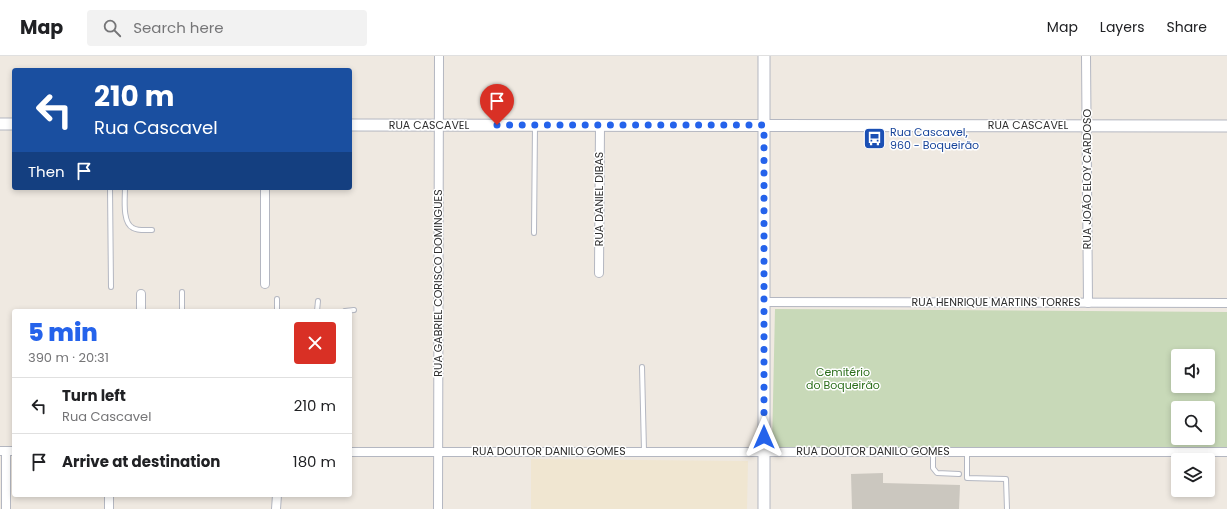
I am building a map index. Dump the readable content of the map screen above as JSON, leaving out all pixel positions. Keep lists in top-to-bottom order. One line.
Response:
{"streets":{"main road":["RUA CASCAVEL"],"street":["RUA JOÃO ELOY CARDOSO","RUA DANIEL DIBAS","RUA GABRIEL CORISCO DOMINGUES","RUA HENRIQUE MARTINS TORRES","RUA DOUTOR DANILO GOMES"]},"crossings":[["RUA CASCAVEL","RUA JOÃO ELOY CARDOSO"],["RUA CASCAVEL","RUA DANIEL DIBAS"],["RUA CASCAVEL","RUA GABRIEL CORISCO DOMINGUES"],["RUA JOÃO ELOY CARDOSO","RUA HENRIQUE MARTINS TORRES"],["RUA GABRIEL CORISCO DOMINGUES","RUA DOUTOR DANILO GOMES"]],"parks":["Cemitério do Boqueirão"],"places":{"bus stop":["Rua Cascavel, 960 - Boqueirão"]},"page":{"header":"Map","search":"Search here","nav":["Map","Layers","Share"],"turn":["210 m","Rua Cascavel"],"then":"Then","heading":["5 min","390 m · 20:31"],"list":[{"name":"Turn left","note":"Rua Cascavel","value":"210 m"},{"name":"Arrive at destination","value":"180 m"}]}}
